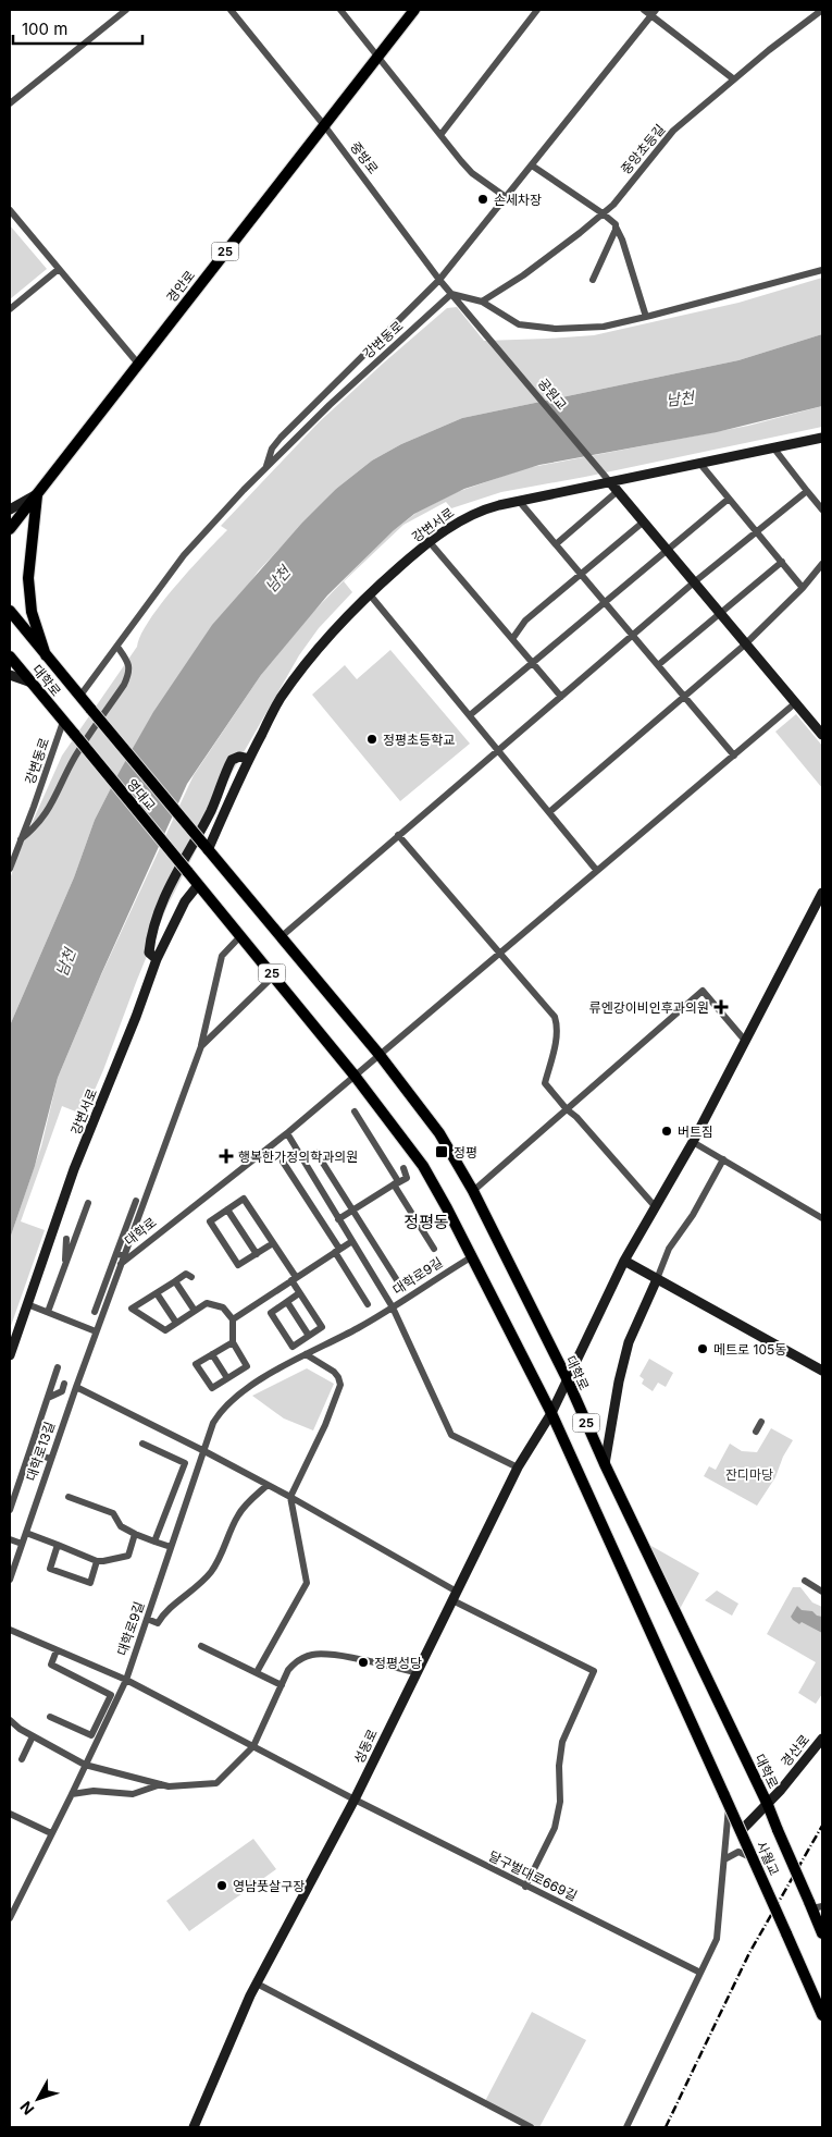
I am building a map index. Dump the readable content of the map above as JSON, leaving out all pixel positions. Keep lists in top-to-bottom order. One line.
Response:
{"streets":{"main road":["25","경안로","대학로","영대교","사월교"],"street":["중앙초등길","중방로","강변동로","공원교","강변서로","대학로9길","대학로13길","성동로","경산로","달구벌대로669길"]},"crossings":[["중방로","경안로"],["중방로","강변동로"],["중방로","공원교"],["25","강변서로"],["25","대학로"],["25","영대교"],["25","대학로9길"],["25","성동로"],["25","사월교"],["강변동로","대학로"],["강변동로","영대교"],["공원교","강변서로"],["강변서로","영대교"],["대학로","영대교"],["대학로","대학로13길"],["대학로","성동로"],["대학로","경산로"],["대학로","사월교"],["대학로9길","달구벌대로669길"],["성동로","달구벌대로669길"],["경산로","사월교"]],"districts":["정평동"],"water":["남천"],"parks":["잔디마당"],"places":{"other":["손세차장","정평초등학교","버트짐","메트로 105동","정평성당","영남풋살구장"],"health":["류엔강이비인후과의원","행복한가정의학과의원"],"transit":["정평"]},"scale_bar":"100 m","north":"bottom left"}
